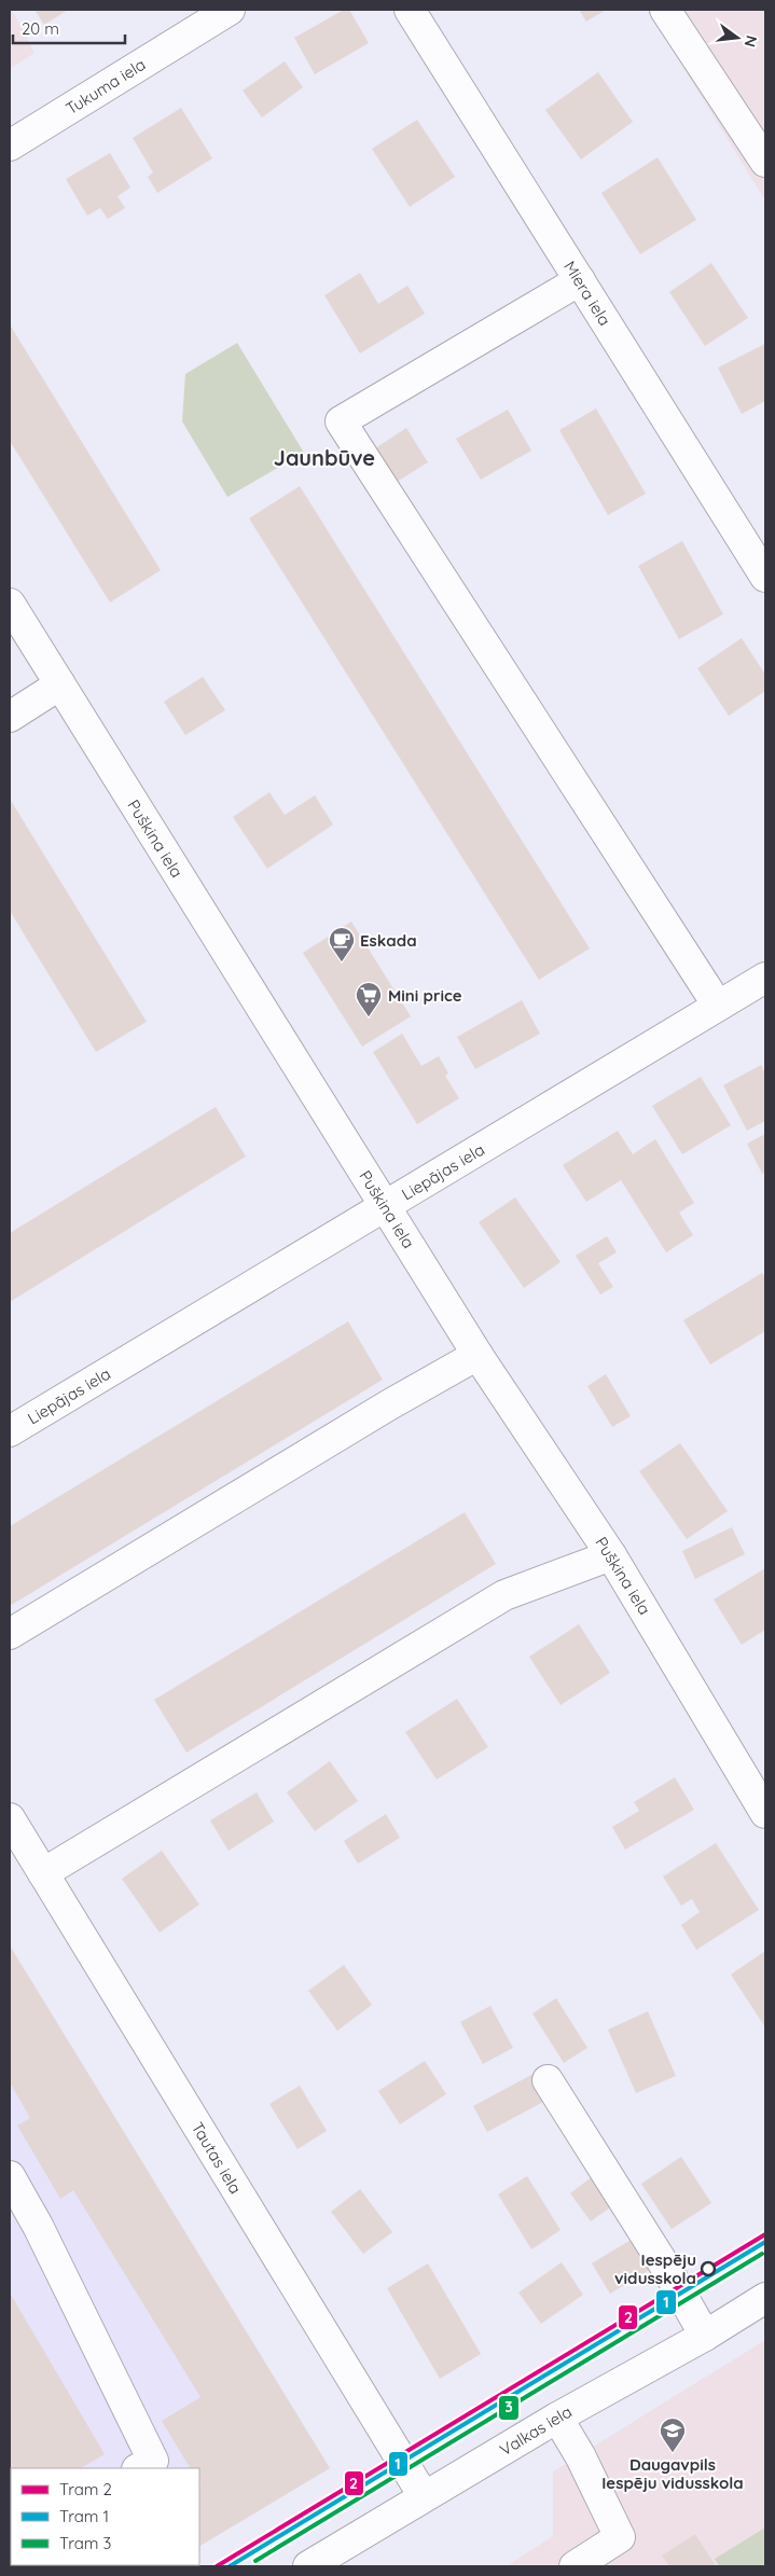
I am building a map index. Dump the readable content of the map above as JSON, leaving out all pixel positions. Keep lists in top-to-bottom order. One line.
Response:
{"streets":{"street":["Tukuma iela","Miera iela","Puškina iela","Liepājas iela","Tautas iela","Valkas iela"]},"crossings":[["Puškina iela","Liepājas iela"],["Tautas iela","Valkas iela"]],"districts":["Jaunbūve"],"places":{"cafe":["Eskada"],"supermarket":["Mini price"],"other":["Iespēju vidusskola"],"school or university":["Daugavpils Iespēju vidusskola"]},"lines":["tram line 2","tram line 1","tram line 3"],"legend":["Tram 2","Tram 1","Tram 3"],"scale_bar":"20 m","north":"right"}
